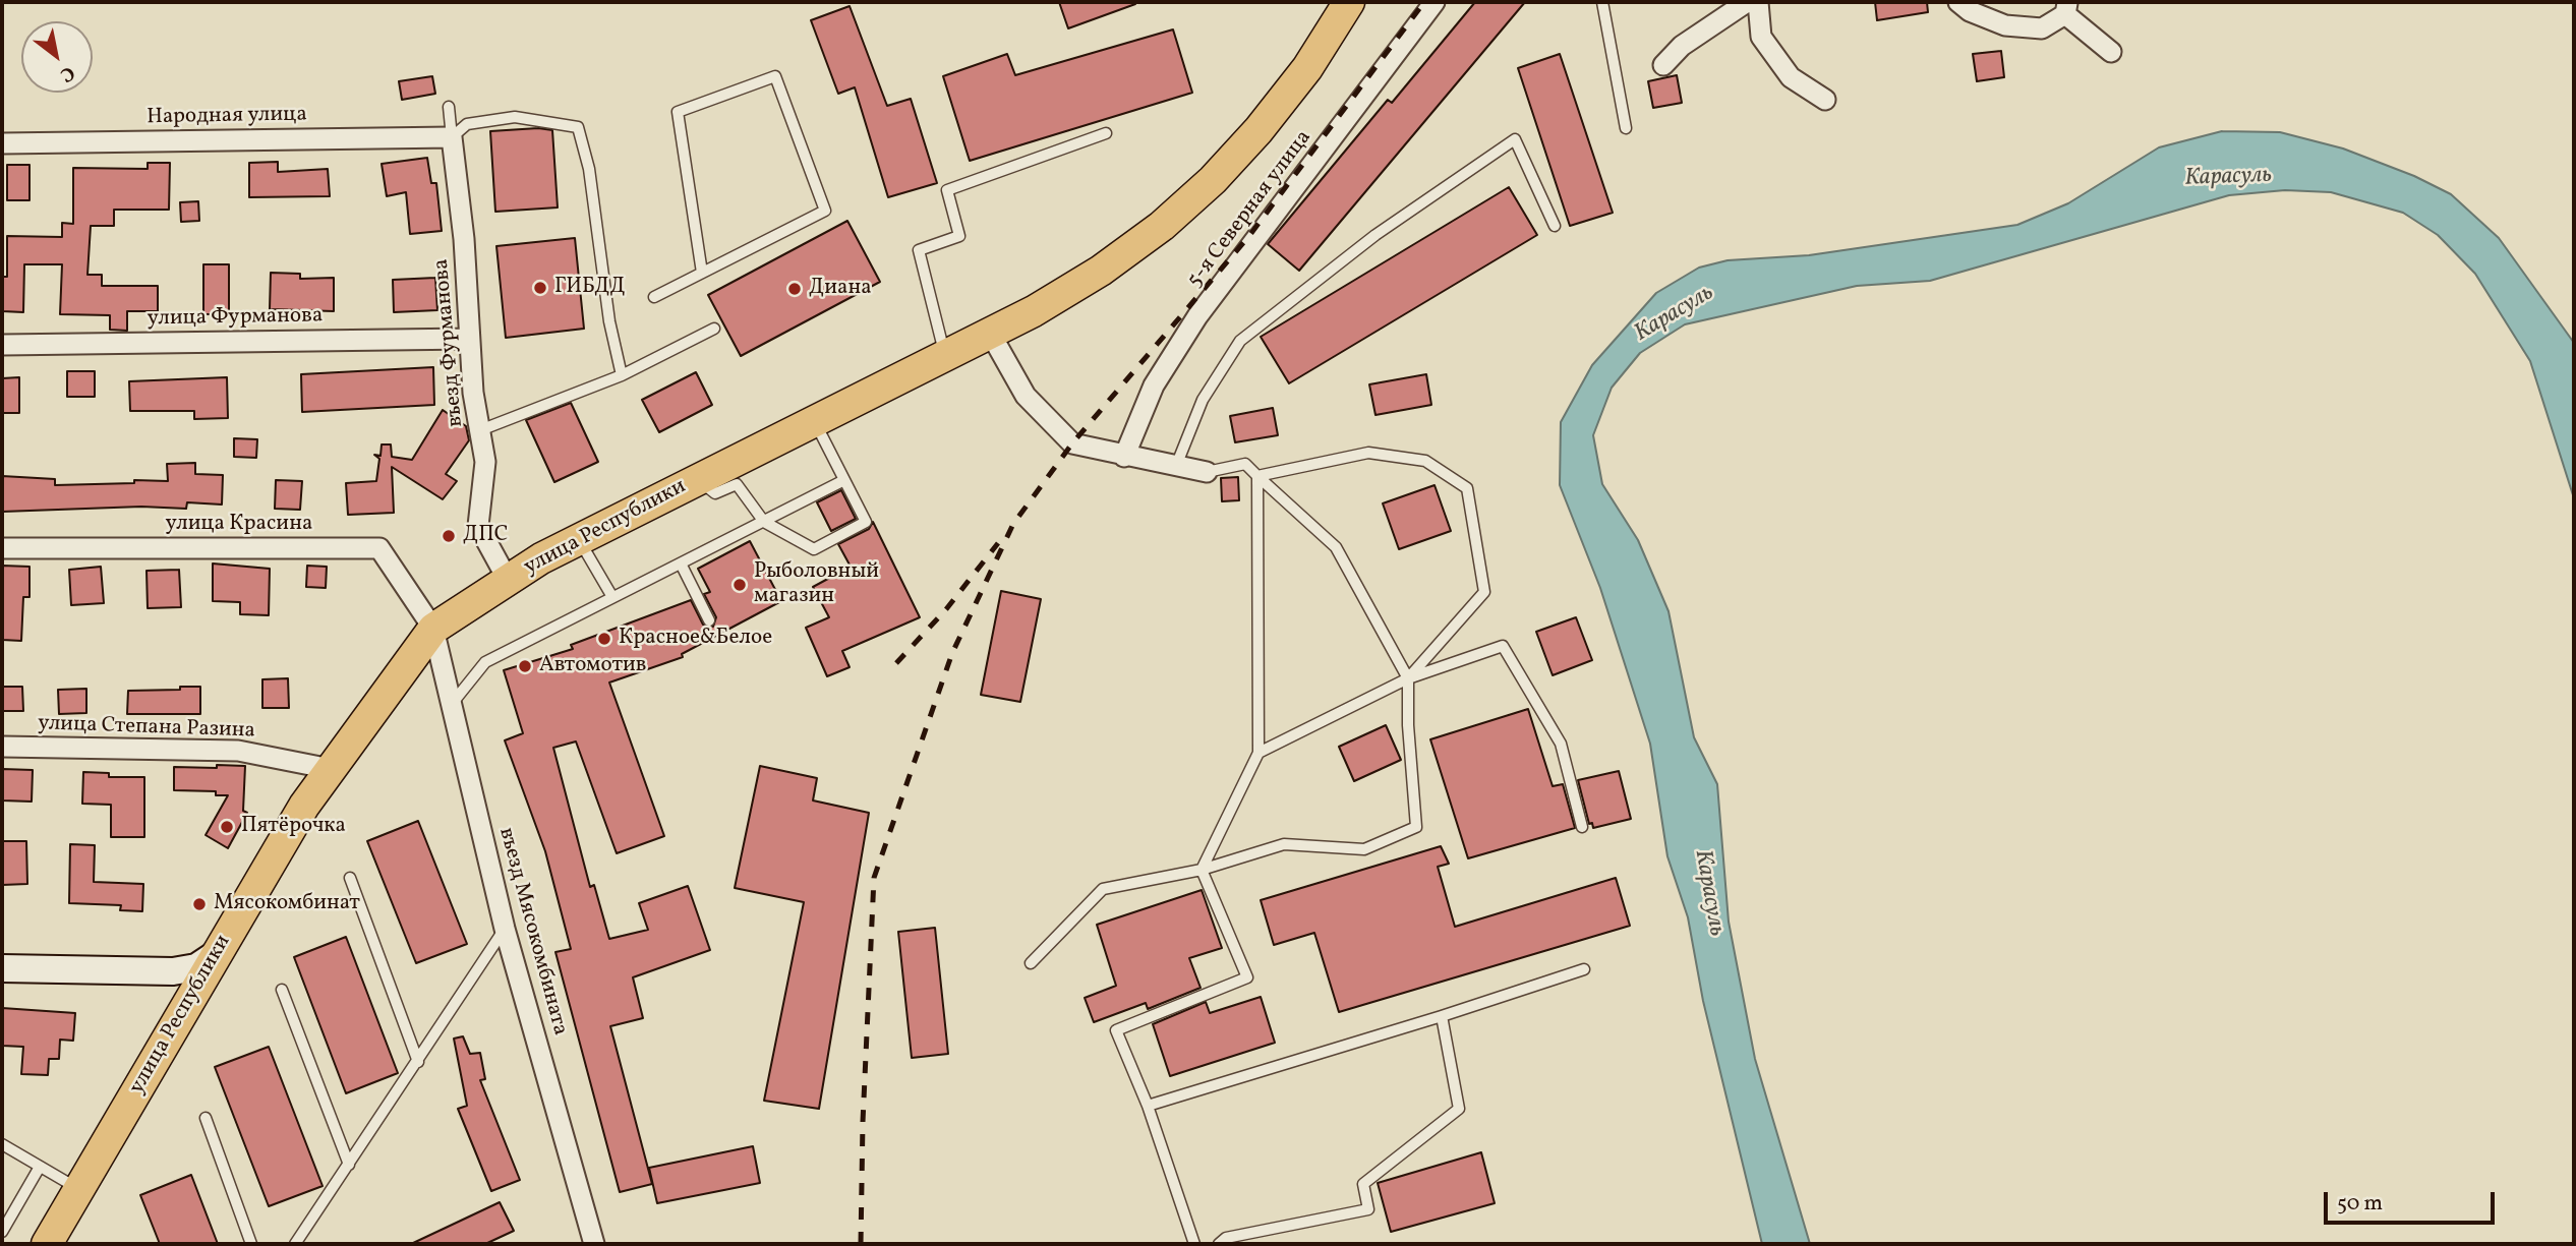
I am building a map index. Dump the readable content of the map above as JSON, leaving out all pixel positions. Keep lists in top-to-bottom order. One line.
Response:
{"streets":{"main road":["улица Республики"],"street":["Народная улица","5-я Северная улица","улица Фурманова","въезд Фурманова","улица Красина","улица Степана Разина","въезд Мясокомбината"]},"crossings":[["Народная улица","въезд Фурманова"],["улица Фурманова","въезд Фурманова"],["въезд Фурманова","улица Республики"],["улица Красина","улица Республики"],["улица Красина","въезд Мясокомбината"],["улица Республики","улица Степана Разина"],["улица Республики","въезд Мясокомбината"]],"water":["Карасуль"],"places":["ГИБДД","Диана","ДПС","Рыболовный магазин","Красное&Белое","Автомотив","Пятёрочка","Мясокомбинат"],"scale_bar":"50 m","north":"bottom right"}
